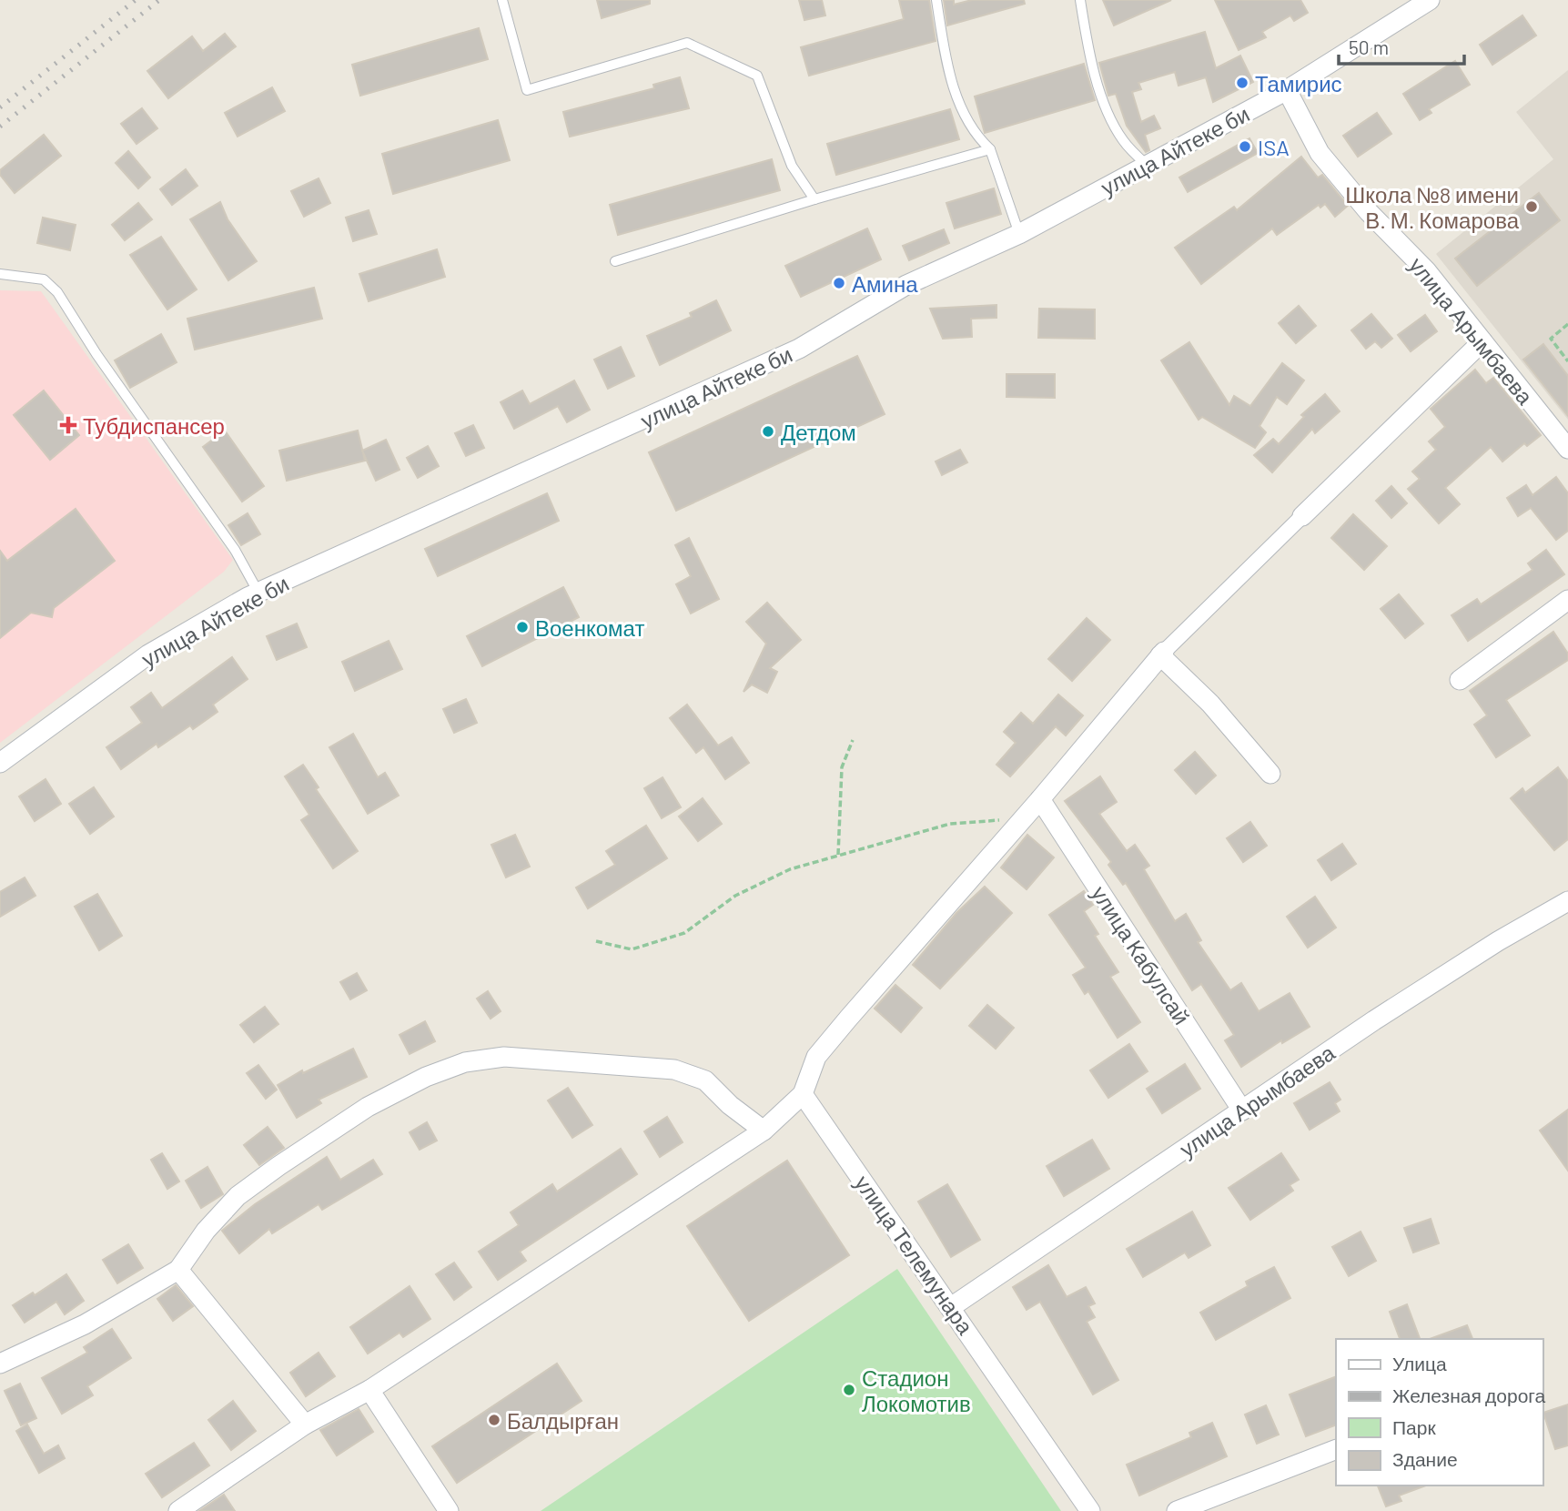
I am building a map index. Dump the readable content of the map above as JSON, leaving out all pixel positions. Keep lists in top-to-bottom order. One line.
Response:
{"streets":{"street":["улица Айтеке би","улица Арымбаева","улица Кабулсай","улица Телемунара"]},"crossings":[["улица Айтеке би","улица Арымбаева"],["улица Арымбаева","улица Кабулсай"],["улица Арымбаева","улица Телемунара"]],"places":{"other":["Тамирис","ISA","Школа №8 имени В. М. Комарова","Амина","Детдом","Военкомат","Стадион Локомотив","Балдырған"],"health":["Тубдиспансер"]},"legend":["Улица","Железная дорога","Парк","Здание"],"scale_bar":"50 m"}
